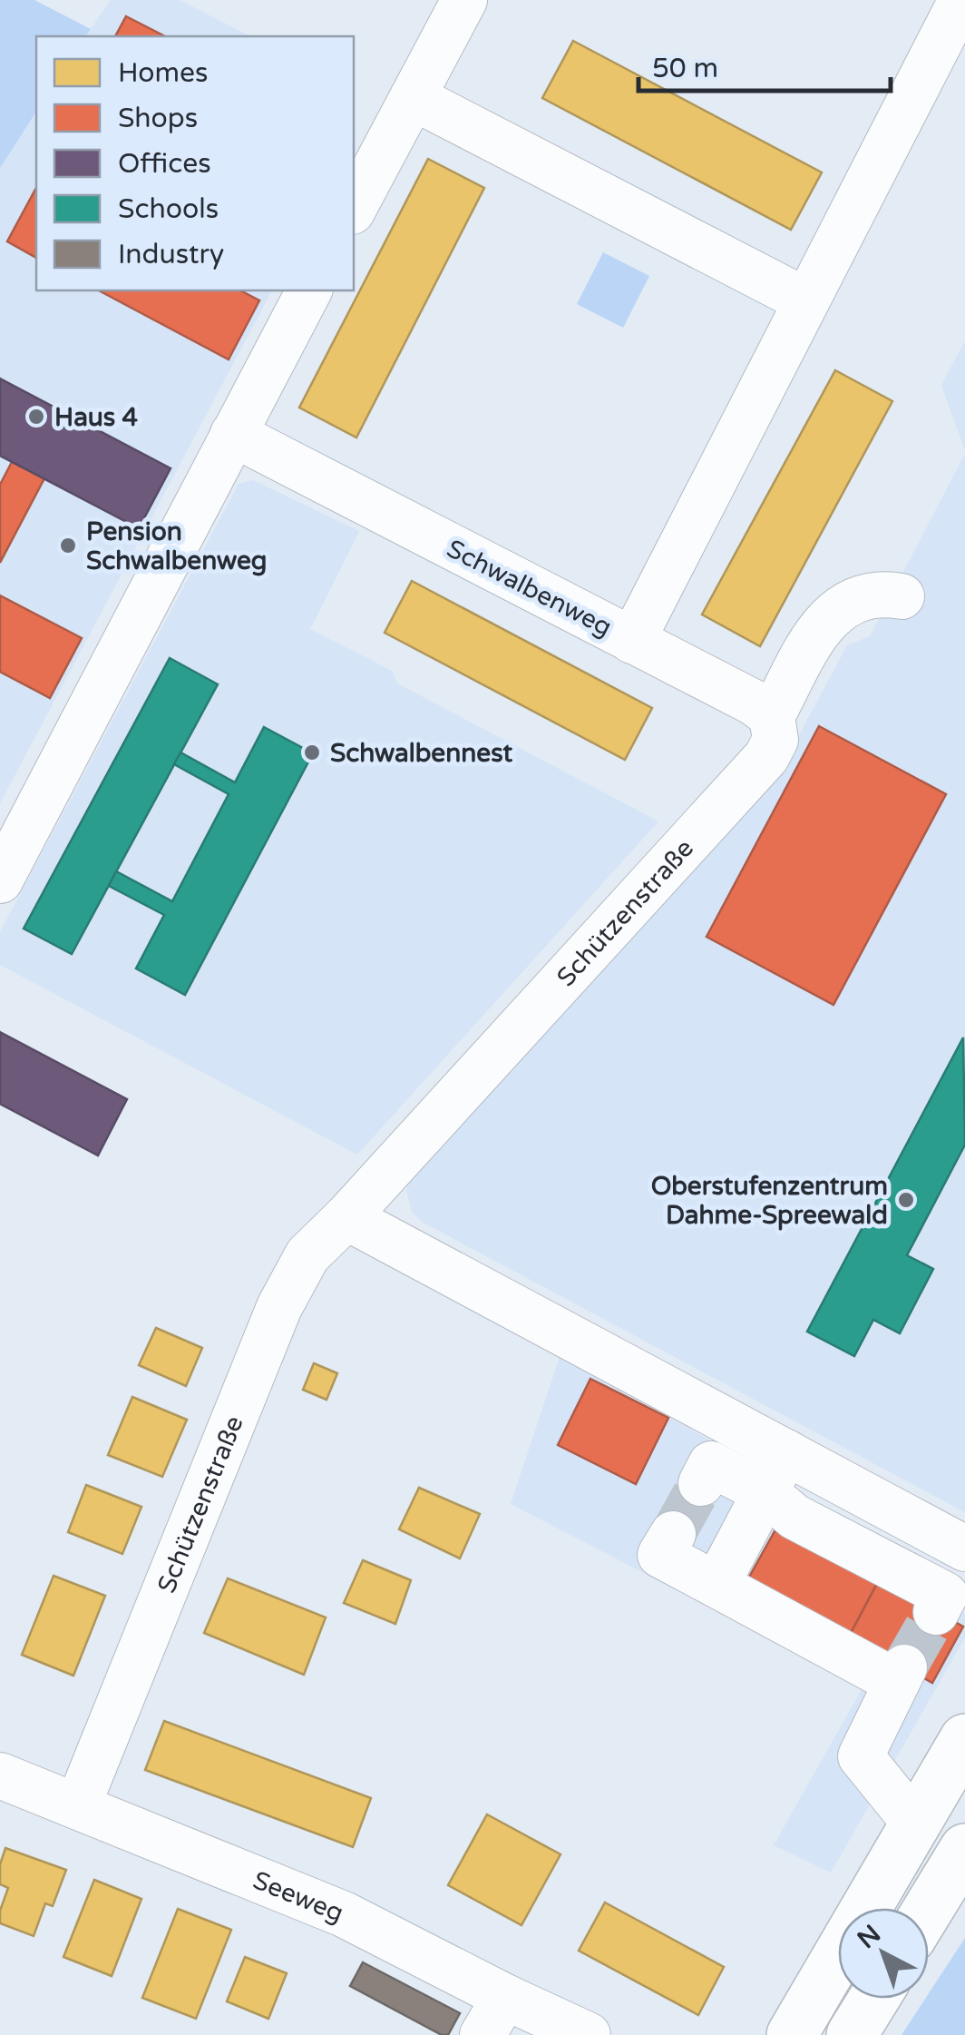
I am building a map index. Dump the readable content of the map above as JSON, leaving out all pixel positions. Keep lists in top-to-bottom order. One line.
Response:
{"streets":{"street":["Schwalbenweg","Schützenstraße","Seeweg"]},"crossings":[["Schützenstraße","Seeweg"]],"places":["Haus 4","Pension Schwalbenweg","Schwalbennest","Oberstufenzentrum Dahme-Spreewald"],"legend":["Homes","Shops","Offices","Schools","Industry"],"scale_bar":"50 m","north":"top left"}
